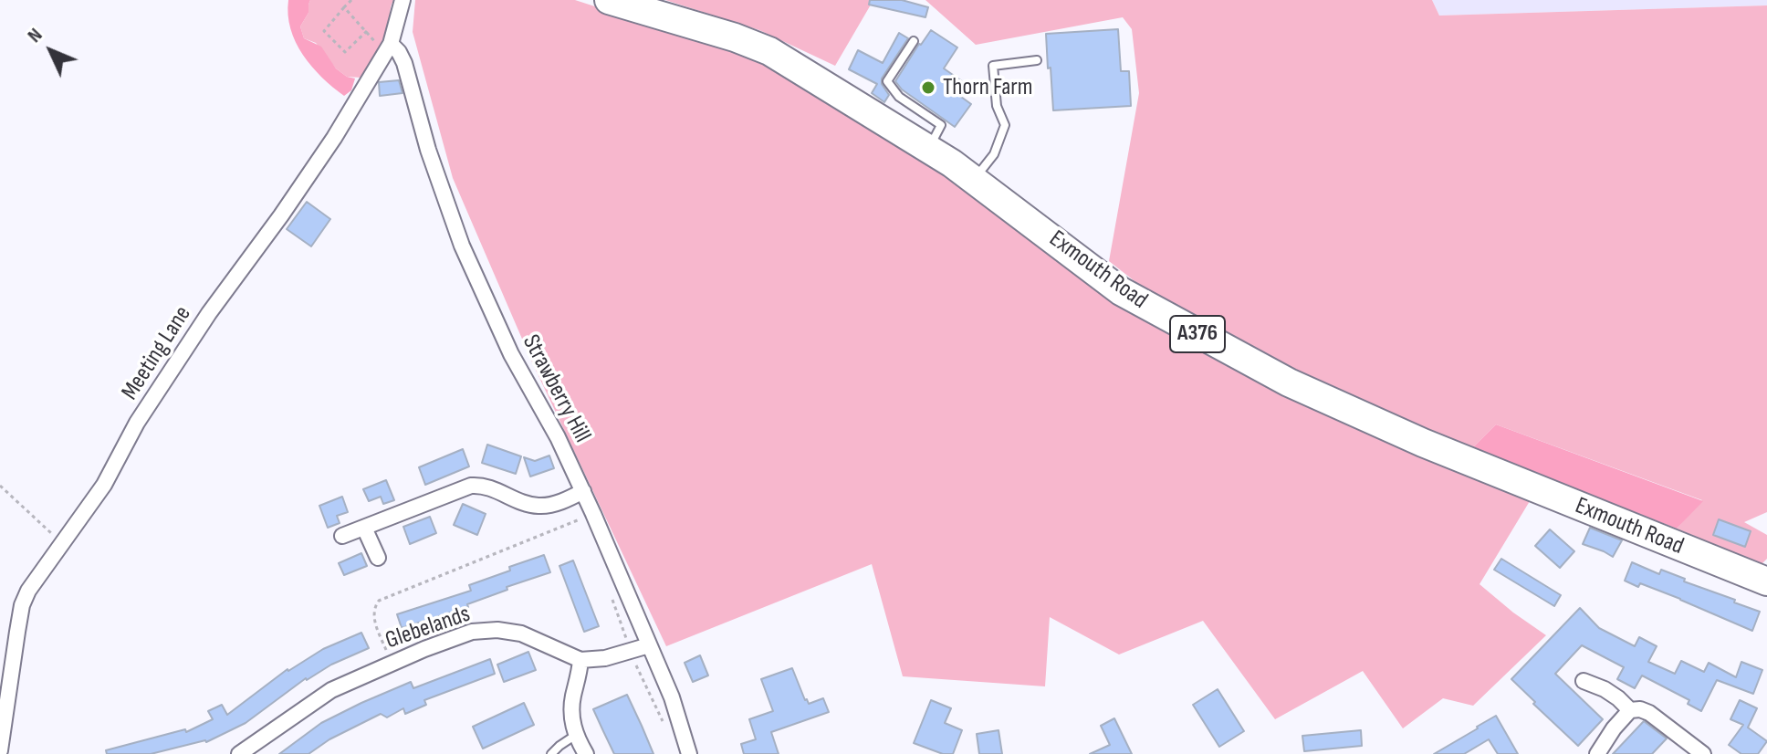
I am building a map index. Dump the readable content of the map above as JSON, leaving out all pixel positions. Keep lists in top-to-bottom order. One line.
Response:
{"streets":{"highway":["Exmouth Road","A376"],"street":["Meeting Lane","Strawberry Hill","Glebelands"]},"crossings":[["Meeting Lane","Strawberry Hill"]],"places":["Thorn Farm"],"north":"top left"}
